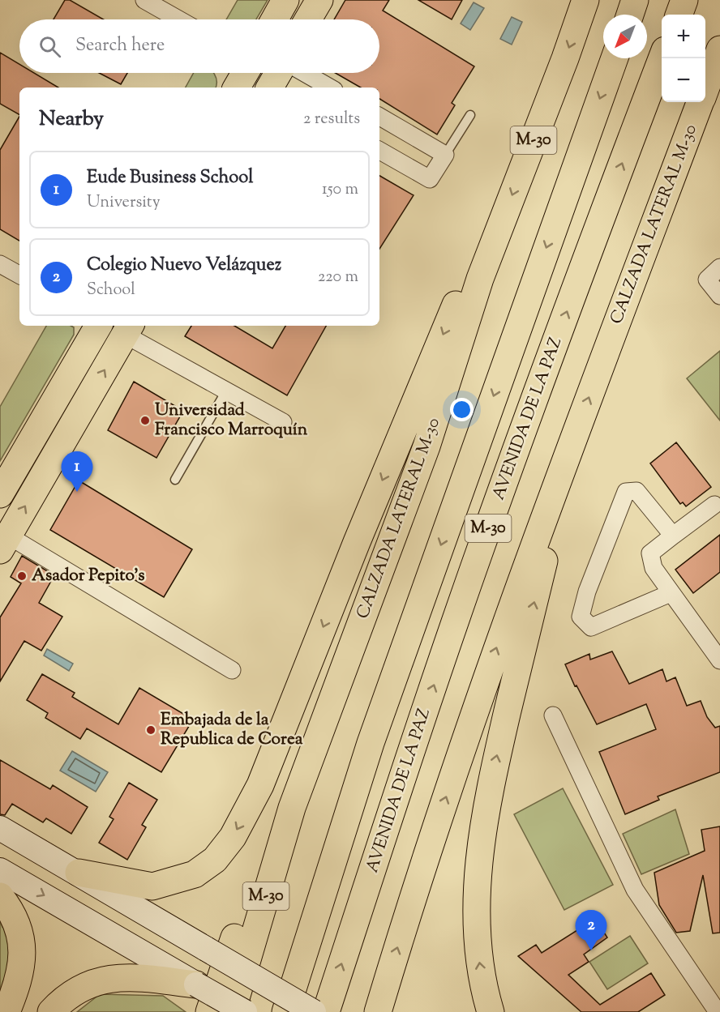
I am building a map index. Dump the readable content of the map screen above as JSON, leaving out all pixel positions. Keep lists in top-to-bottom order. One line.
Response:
{"streets":{"main road":["M-30","CALZADA LATERAL M-30","AVENIDA DE LA PAZ"]},"places":["Universidad Francisco Marroquín","Asador Pepito's","Embajada de la Republica de Corea"],"north":"bottom left","page":{"map_buttons":["+","−"],"search":"Search here","heading":["Nearby","2 results"],"list":[{"mark":"1","name":"Eude Business School","note":"University","value":"150 m"},{"mark":"2","name":"Colegio Nuevo Velázquez","note":"School","value":"220 m"}],"pins":["1","2"]}}
